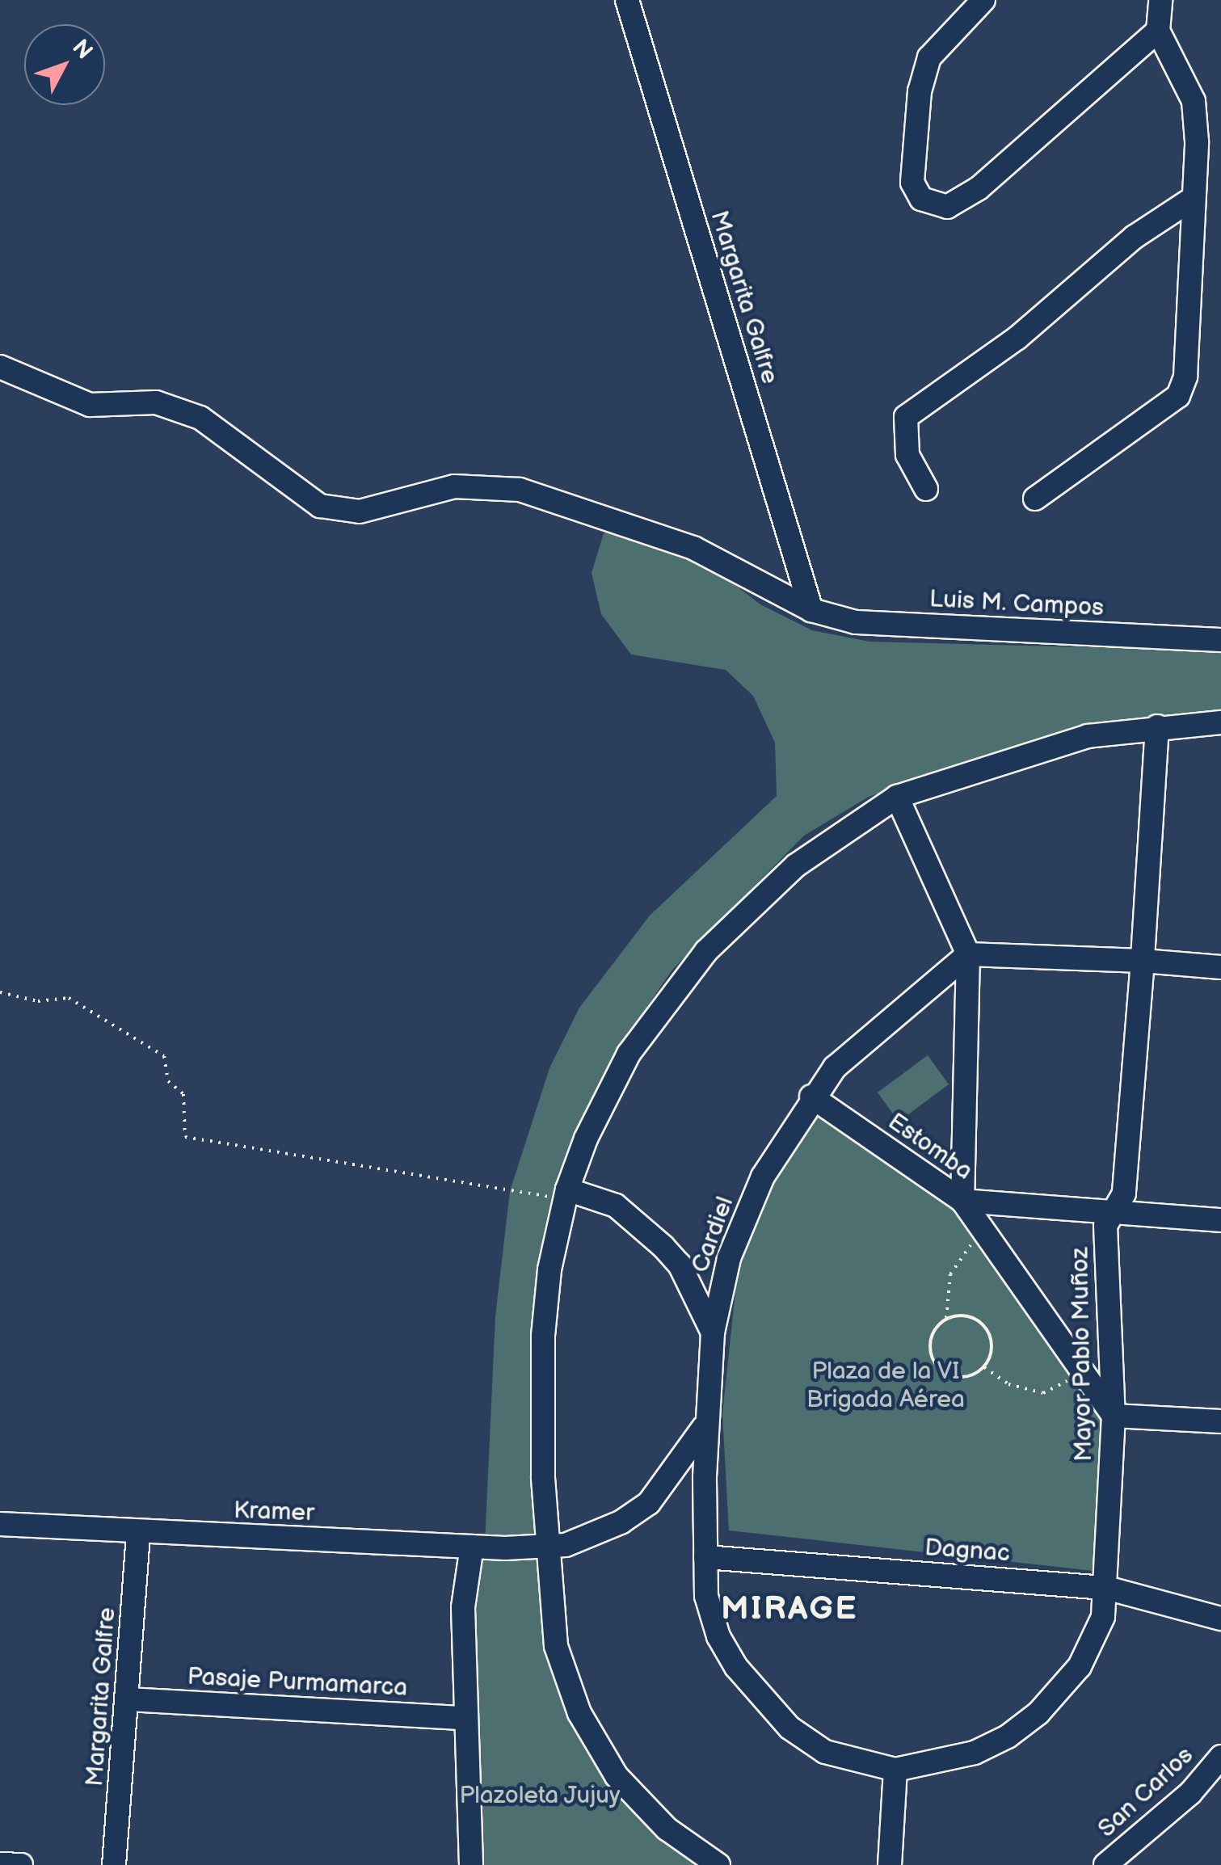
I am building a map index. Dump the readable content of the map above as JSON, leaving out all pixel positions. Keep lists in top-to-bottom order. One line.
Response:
{"streets":{"street":["Margarita Galfre","Luis M. Campos","Estomba","Cardiel","Mayor Pablo Muñoz","Kramer","Dagnac","Pasaje Purmamarca","San Carlos"]},"crossings":[["Margarita Galfre","Luis M. Campos"],["Margarita Galfre","Kramer"],["Margarita Galfre","Pasaje Purmamarca"],["Estomba","Cardiel"],["Estomba","Mayor Pablo Muñoz"],["Cardiel","Mayor Pablo Muñoz"],["Cardiel","Kramer"],["Cardiel","Dagnac"],["Mayor Pablo Muñoz","Dagnac"]],"districts":["MIRAGE"],"parks":["Plaza de la VI Brigada Aérea","Plazoleta Jujuy"],"north":"top right"}
